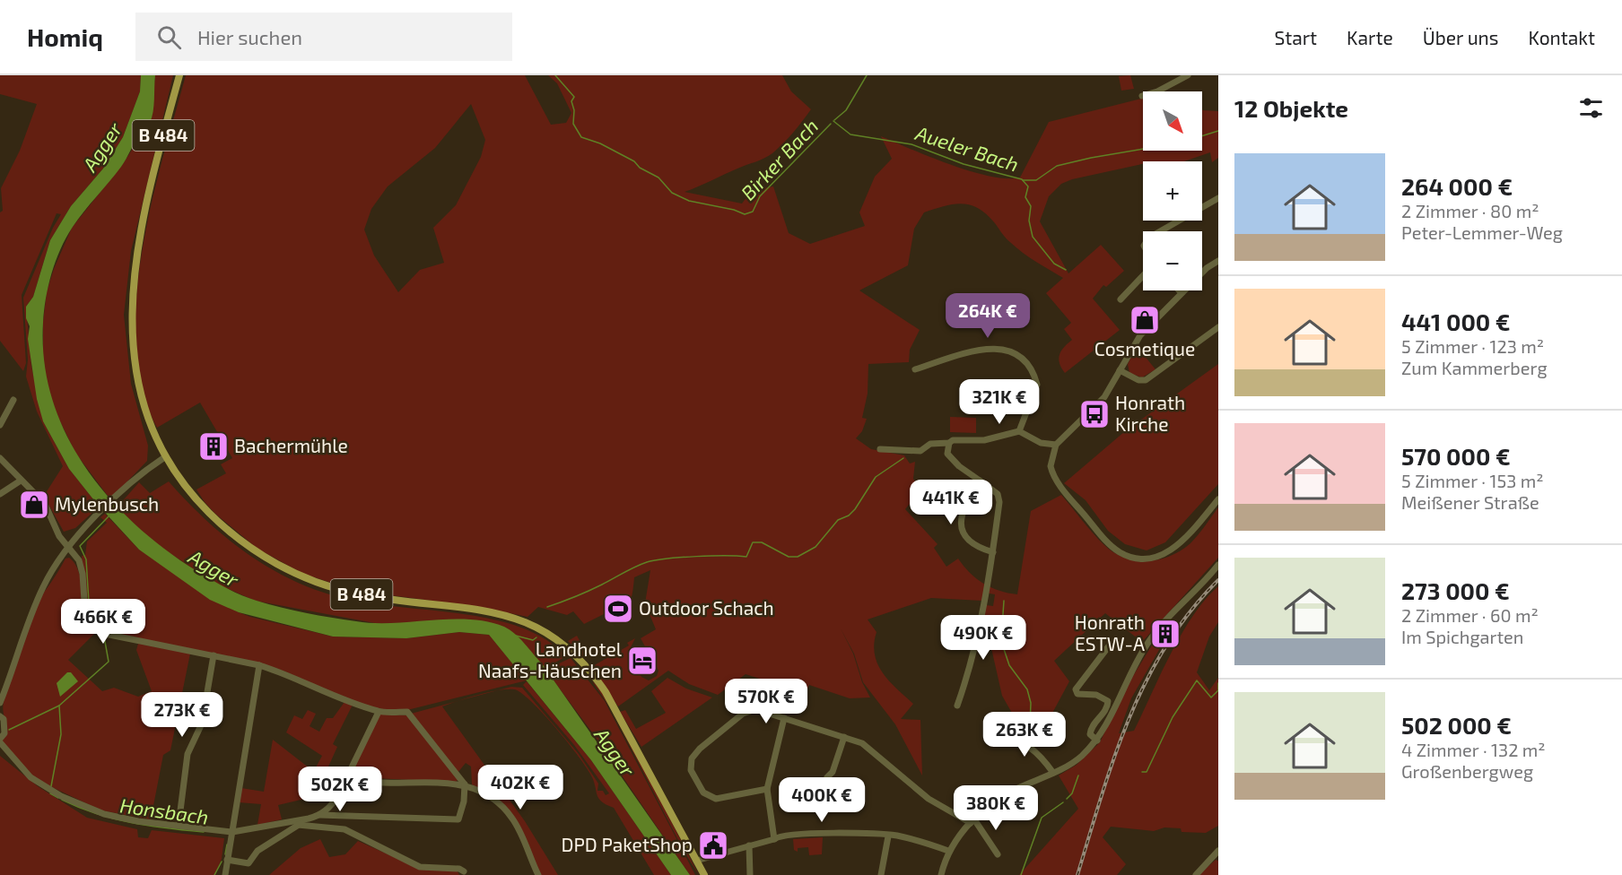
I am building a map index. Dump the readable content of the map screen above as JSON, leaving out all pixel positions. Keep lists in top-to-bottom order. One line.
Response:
{"streets":{"main road":["B 484"]},"water":["Agger","Aueler Bach","Birker Bach","Honsbach"],"places":{"shop":["Cosmetique","Mylenbusch"],"bus stop":["Honrath Kirche"],"building":["Bachermühle","Honrath ESTW-A"],"sports":["Outdoor Schach"],"hotel":["Landhotel Naafs-Häuschen"],"public building":["DPD PaketShop"]},"north":"bottom right","page":{"header":"Homiq","search":"Hier suchen","nav":["Start","Karte","Über uns","Kontakt"],"heading":"12 Objekte","map_buttons":["+","−"],"list":[{"name":"264 000 €","note":"2 Zimmer · 80 m² · Peter-Lemmer-Weg"},{"name":"441 000 €","note":"5 Zimmer · 123 m² · Zum Kammerberg"},{"name":"570 000 €","note":"5 Zimmer · 153 m² · Meißener Straße"},{"name":"273 000 €","note":"2 Zimmer · 60 m² · Im Spichgarten"},{"name":"502 000 €","note":"4 Zimmer · 132 m² · Großenbergweg"}],"price":["264K €","321K €","441K €","466K €","490K €","570K €","273K €","263K €","402K €","502K €","400K €","380K €"]}}
